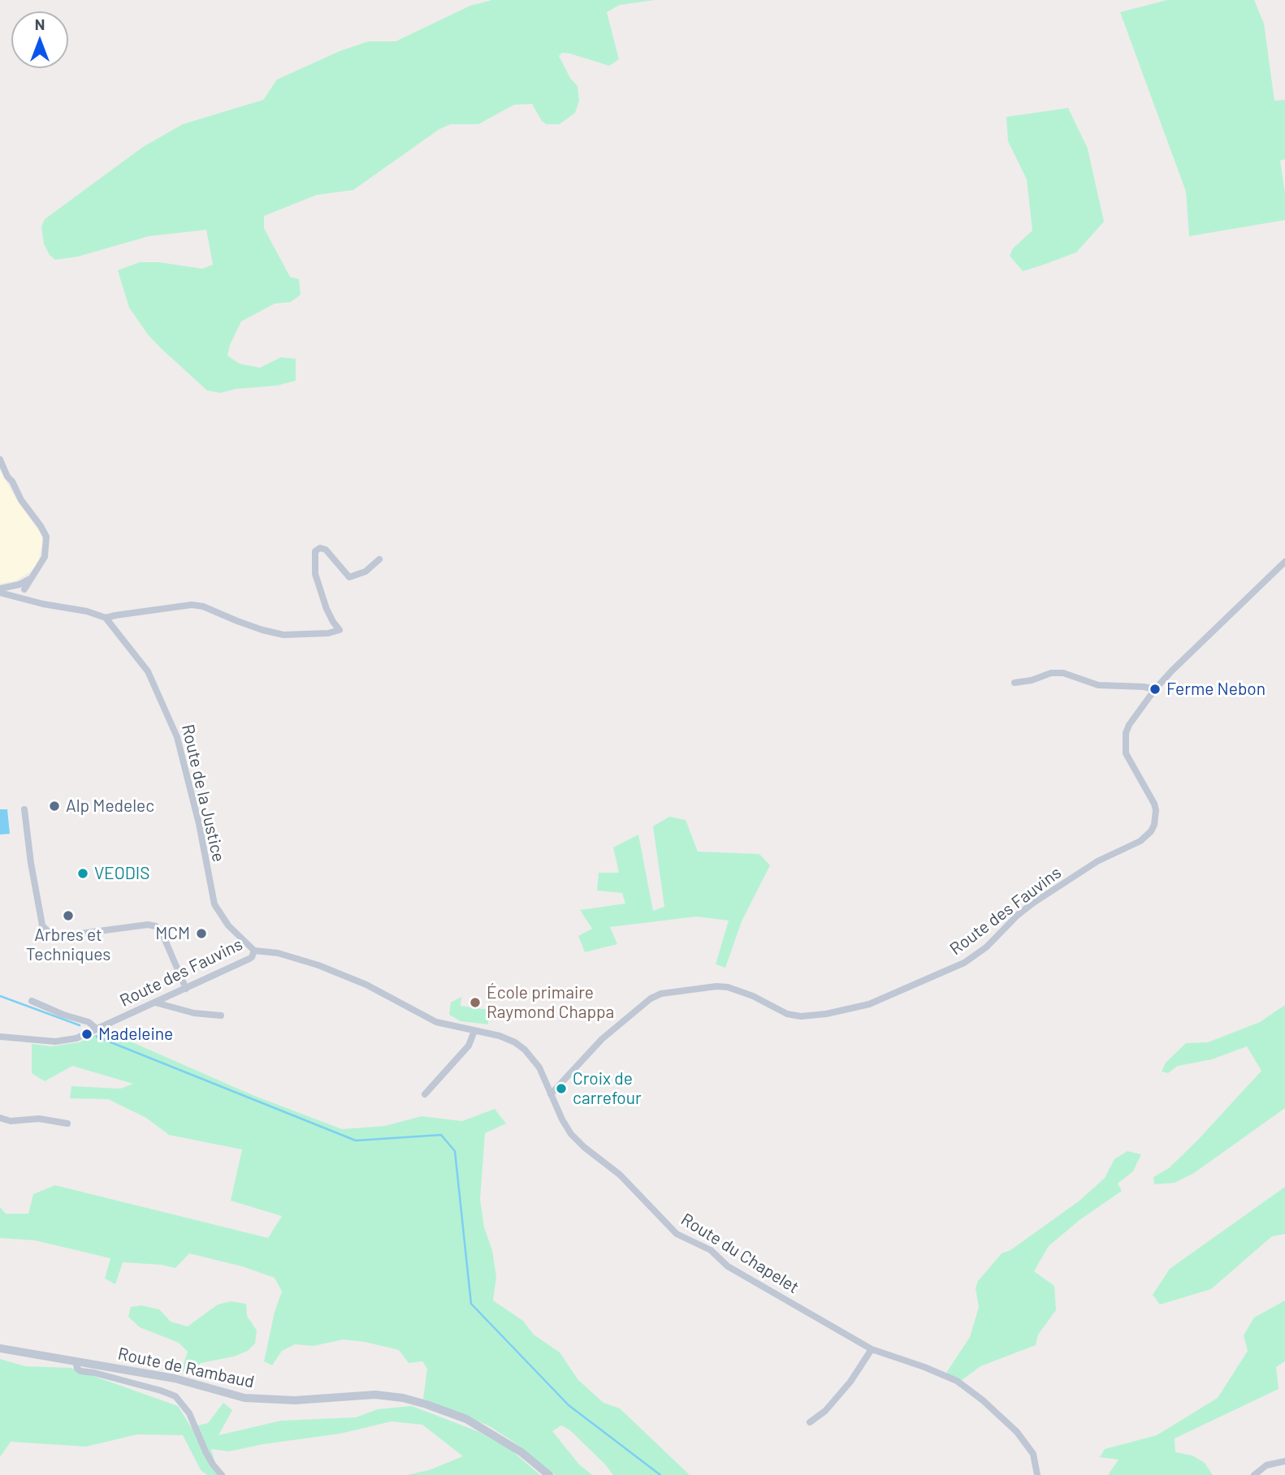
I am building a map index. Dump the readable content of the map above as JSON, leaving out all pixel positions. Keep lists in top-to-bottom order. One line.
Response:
{"streets":{"street":["Route de la Justice","Route des Fauvins","Route du Chapelet","Route de Rambaud"]},"crossings":[["Route de la Justice","Route des Fauvins"],["Route des Fauvins","Route du Chapelet"]],"places":["Ferme Nebon","Alp Medelec","VEODIS","Arbres et Techniques","MCM","École primaire Raymond Chappa","Madeleine","Croix de carrefour"],"north":"top"}
